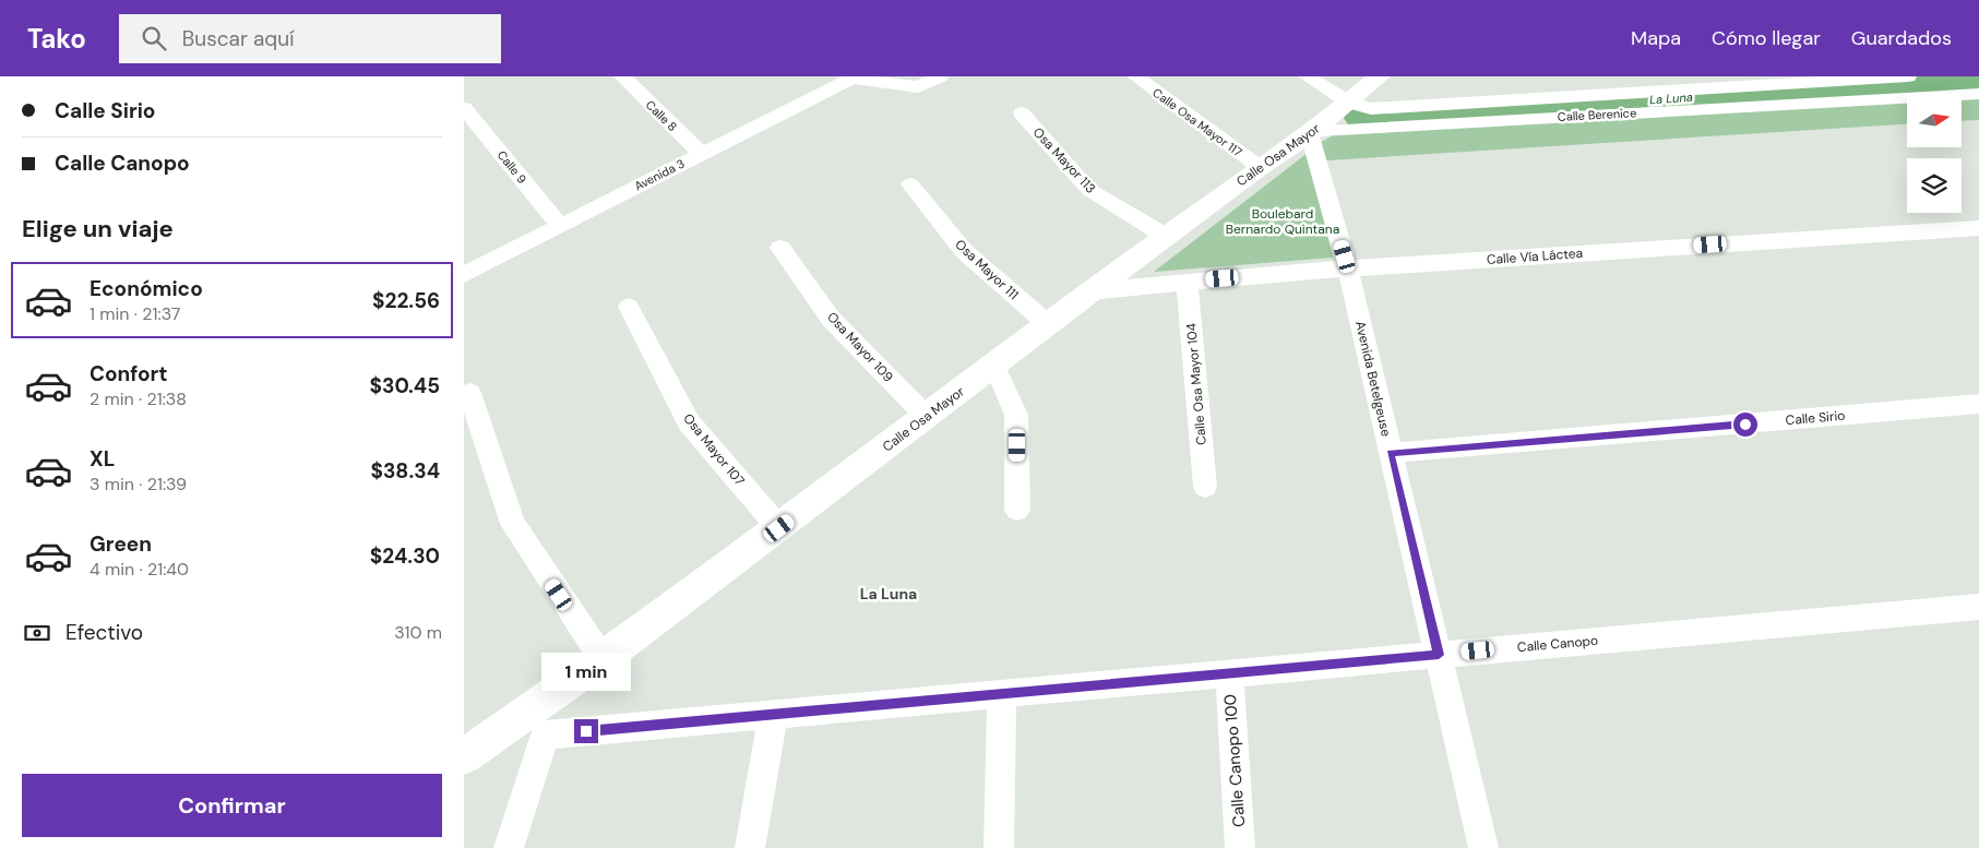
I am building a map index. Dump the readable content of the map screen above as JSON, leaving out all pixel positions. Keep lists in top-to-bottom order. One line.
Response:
{"streets":{"street":["Calle Berenice","Calle 8","Calle Osa Mayor 117","Calle Osa Mayor","Osa Mayor 113","Calle 9","Avenida 3","Calle Vía Láctea","Osa Mayor 111","Osa Mayor 109","Avenida Betelgeuse","Calle Osa Mayor 104","Calle Sirio","Osa Mayor 107","Calle Canopo","Calle Canopo 100"]},"crossings":[["Calle Berenice","Calle Osa Mayor"],["Calle Berenice","Avenida Betelgeuse"],["Calle 8","Avenida 3"],["Calle Osa Mayor 117","Calle Osa Mayor"],["Calle Osa Mayor","Osa Mayor 113"],["Calle Osa Mayor","Calle Vía Láctea"],["Calle Osa Mayor","Osa Mayor 111"],["Calle Osa Mayor","Osa Mayor 109"],["Calle Osa Mayor","Avenida Betelgeuse"],["Calle Osa Mayor","Osa Mayor 107"],["Calle Osa Mayor","Calle Canopo"],["Calle 9","Avenida 3"],["Calle Vía Láctea","Avenida Betelgeuse"],["Calle Vía Láctea","Calle Osa Mayor 104"],["Avenida Betelgeuse","Calle Sirio"],["Avenida Betelgeuse","Calle Canopo"],["Calle Canopo","Calle Canopo 100"]],"districts":["La Luna"],"water":["La Luna"],"parks":["Boulebard Bernardo Quintana"],"north":"right","page":{"header":"Tako","search":"Buscar aquí","nav":["Mapa","Cómo llegar","Guardados"],"banner":["Calle Sirio","Calle Canopo"],"heading":"Elige un viaje","list":[{"name":"Económico","note":"1 min · 21:37","value":"$22.56"},{"name":"Confort","note":"2 min · 21:38","value":"$30.45"},{"name":"XL","note":"3 min · 21:39","value":"$38.34"},{"name":"Green","note":"4 min · 21:40","value":"$24.30"}],"pay":["Efectivo","310 m"],"bubble":"1 min","buttons":"Confirmar"}}
